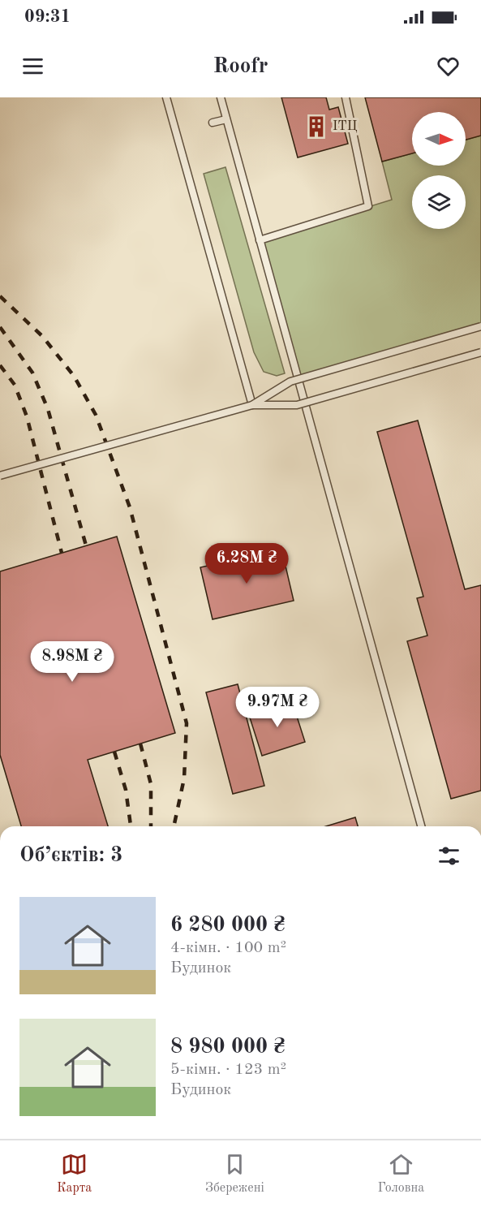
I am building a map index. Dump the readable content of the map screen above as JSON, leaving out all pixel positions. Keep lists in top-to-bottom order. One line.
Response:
{"places":{"building":["ІТЦ"]},"north":"right","page":{"status":"09:31","header":"Roofr","price":["6.28M ₴","8.98M ₴","9.97M ₴"],"heading":"Об’єктів: 3","list":[{"name":"6 280 000 ₴","note":"4-кімн. · 100 m² · Будинок"},{"name":"8 980 000 ₴","note":"5-кімн. · 123 m² · Будинок"}],"tabs":["Карта","Збережені","Головна"]}}
